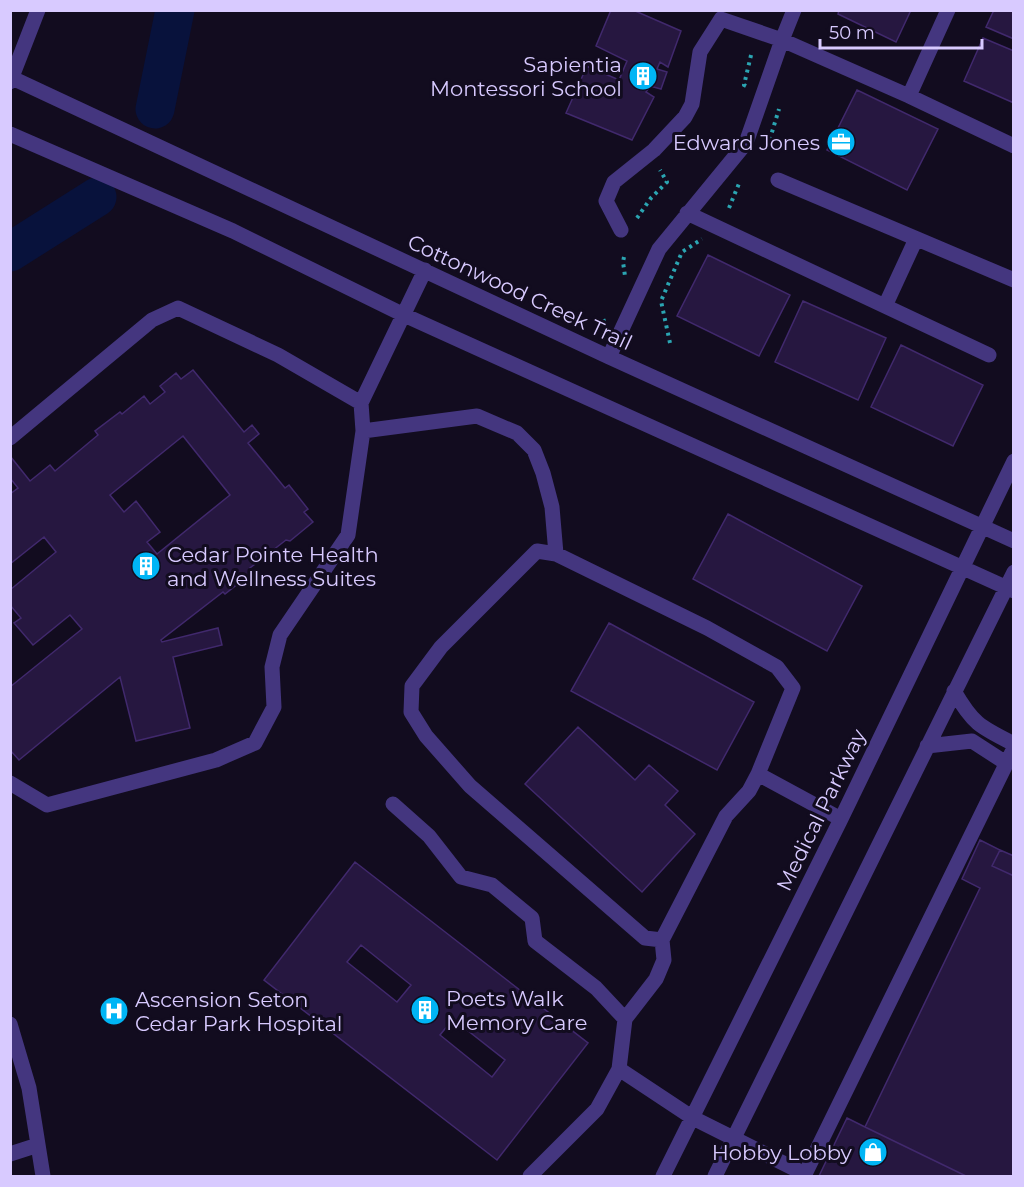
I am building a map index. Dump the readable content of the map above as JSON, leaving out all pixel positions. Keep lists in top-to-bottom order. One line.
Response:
{"streets":{"street":["Cottonwood Creek Trail","Medical Parkway"]},"crossings":[["Cottonwood Creek Trail","Medical Parkway"]],"places":{"building":["Sapientia Montessori School","Cedar Pointe Health and Wellness Suites","Poets Walk Memory Care"],"office":["Edward Jones"],"hospital":["Ascension Seton Cedar Park Hospital"],"shop":["Hobby Lobby"]},"scale_bar":"50 m"}
